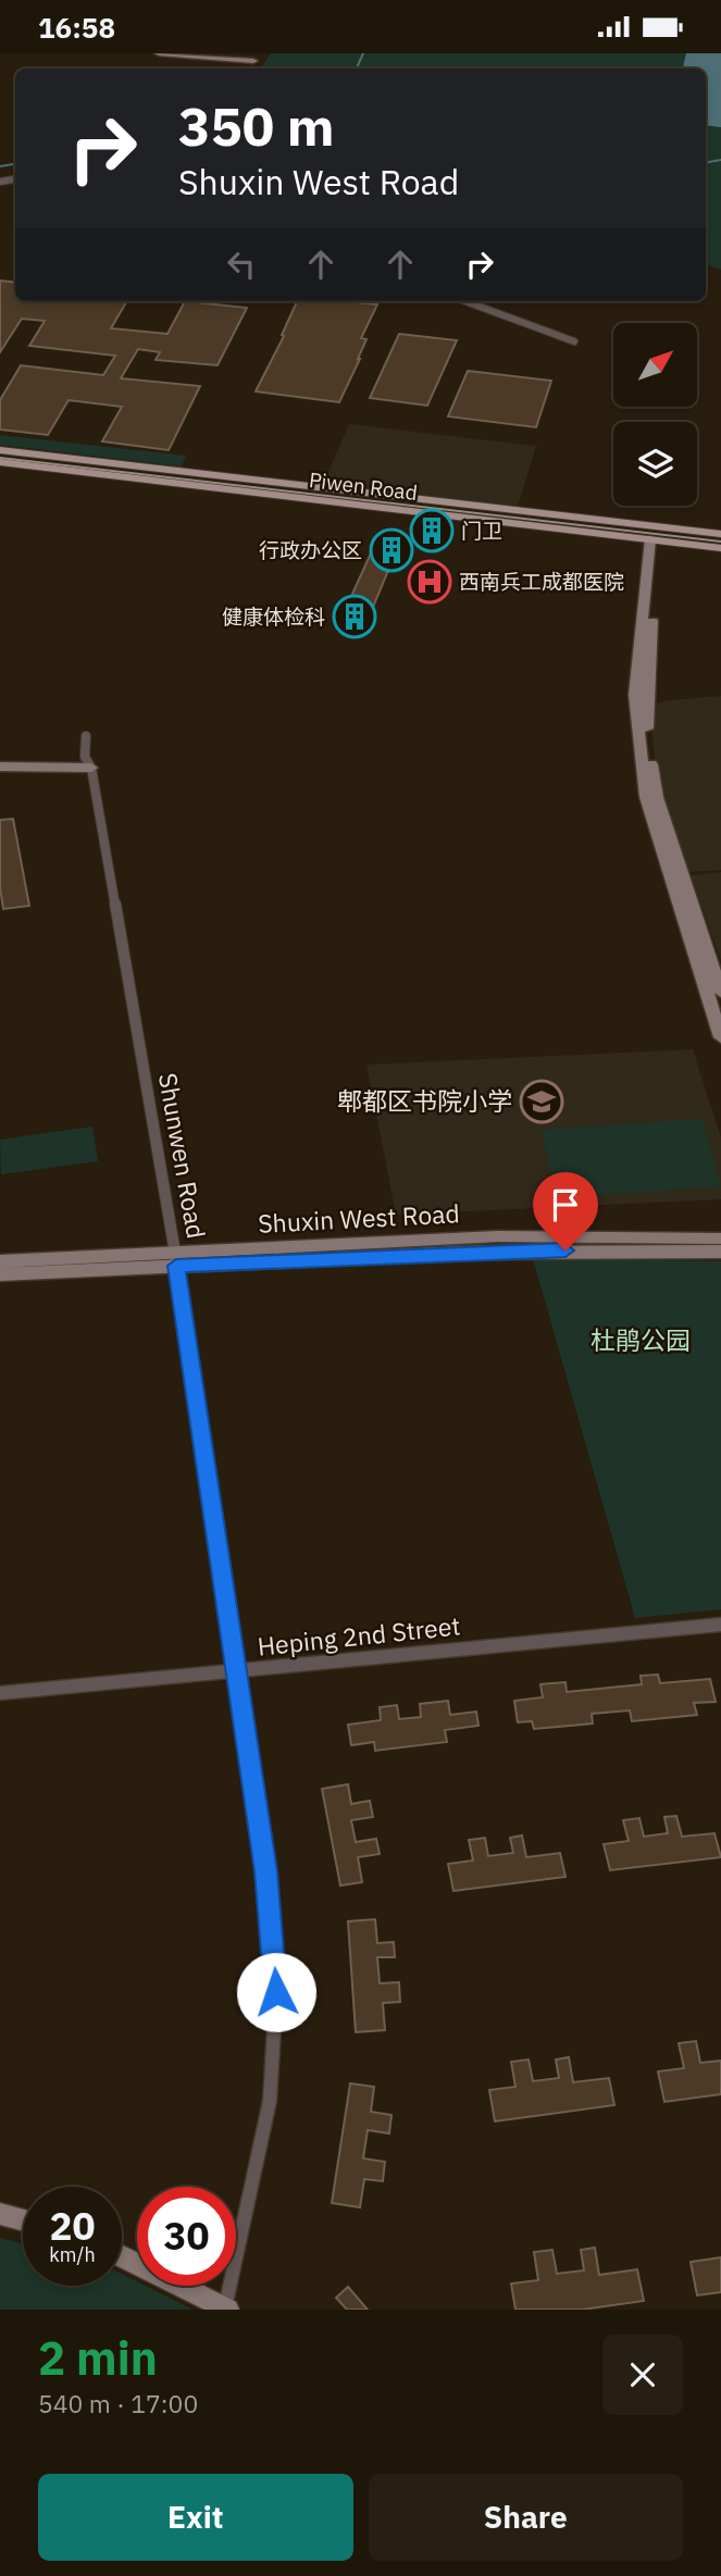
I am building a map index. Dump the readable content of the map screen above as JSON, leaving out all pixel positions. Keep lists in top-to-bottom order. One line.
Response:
{"streets":{"main road":["Piwen Road"],"street":["Shunwen Road","Shuxin West Road","Heping 2nd Street"]},"crossings":[["Shunwen Road","Shuxin West Road"],["Shunwen Road","Heping 2nd Street"]],"parks":["杜鹃公园"],"places":{"building":["门卫","行政办公区","健康体检科"],"hospital":["西南兵工成都医院"],"school or university":["郫都区书院小学"]},"north":"top right","page":{"status":"16:58","turn":["350 m","Shuxin West Road"],"speed":"20 km/h","limit":"30","heading":["2 min","540 m · 17:00"],"buttons":["Exit","Share"]}}
